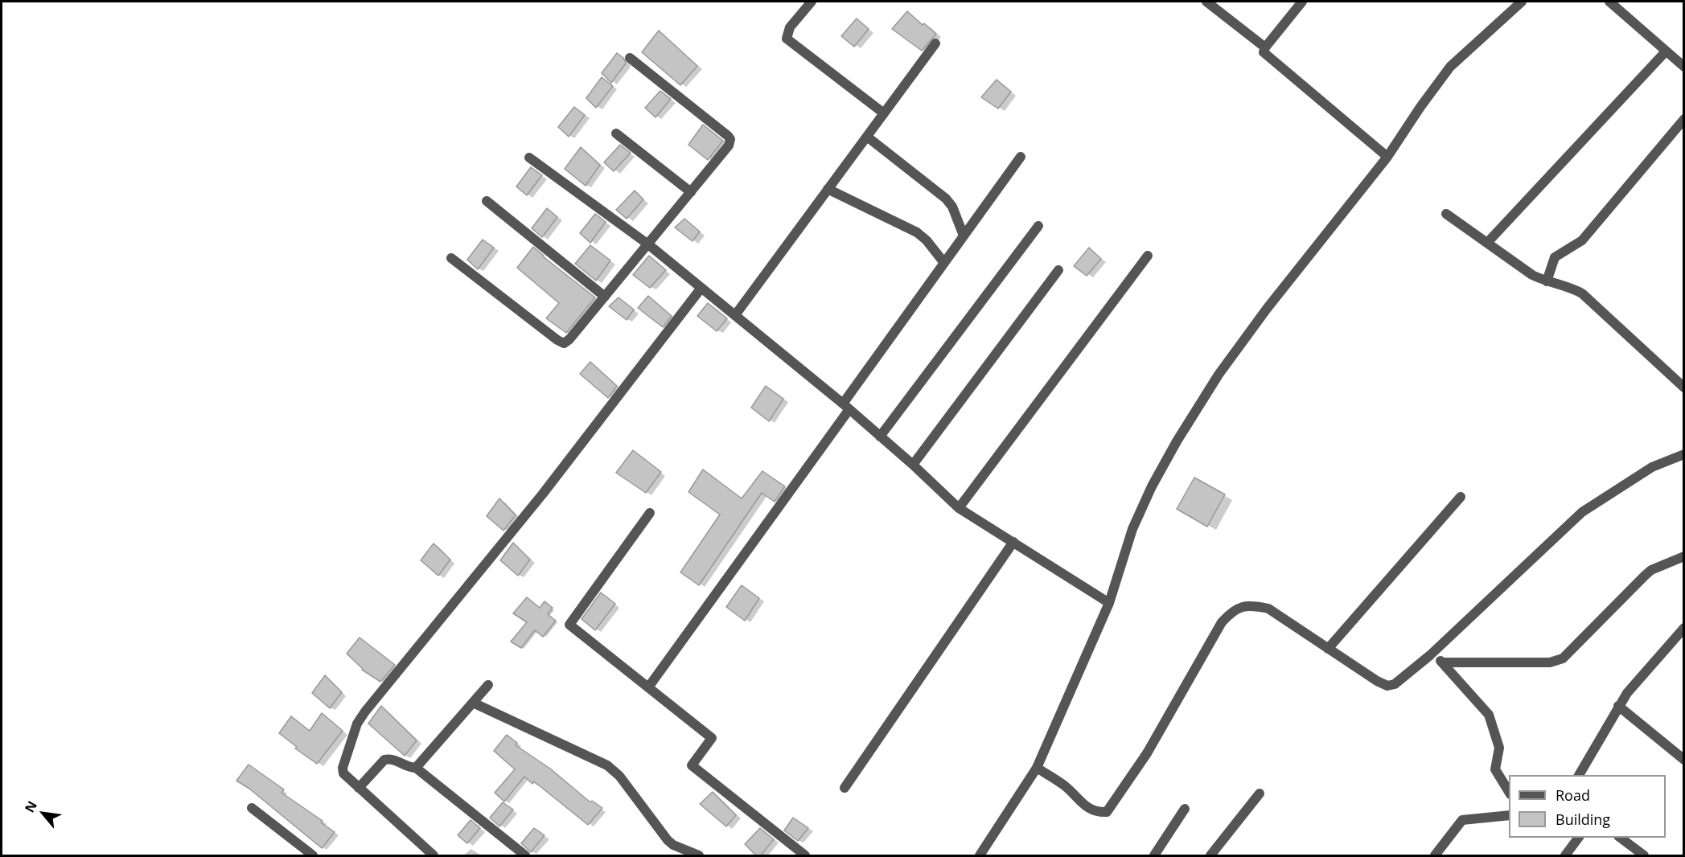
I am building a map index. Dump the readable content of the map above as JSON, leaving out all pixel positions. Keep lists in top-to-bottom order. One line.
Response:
{"legend":["Road","Building"],"north":"top left"}
